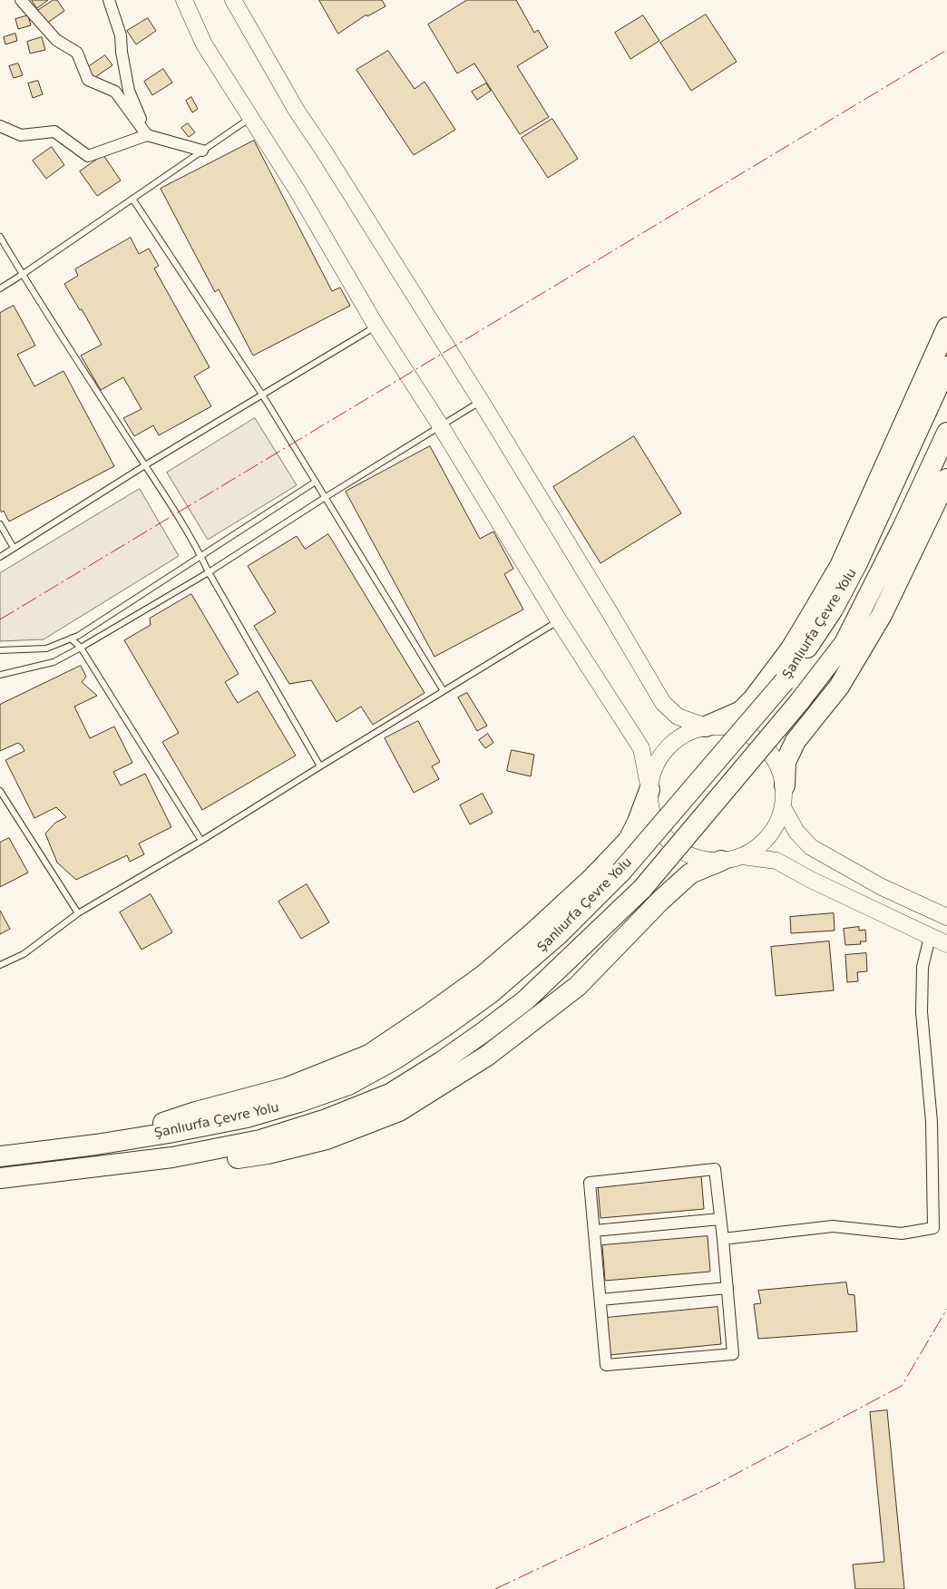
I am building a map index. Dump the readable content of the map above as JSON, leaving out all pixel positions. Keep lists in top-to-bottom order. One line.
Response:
{"streets":{"highway":["Şanlıurfa Çevre Yolu"]}}
